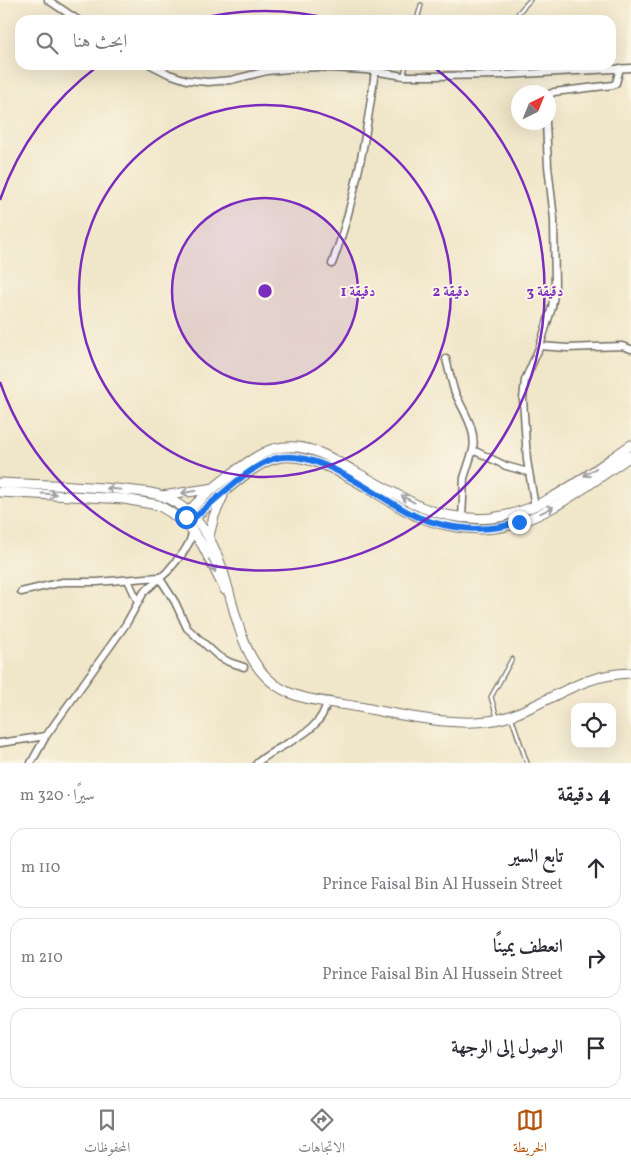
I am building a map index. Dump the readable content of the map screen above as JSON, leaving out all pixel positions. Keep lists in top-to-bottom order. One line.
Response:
{"north":"top right","page":{"search":"ابحث هنا","heading":["4 دقيقة","سيرًا · 320 m"],"list":[["تابع السير","Prince Faisal Bin Al Hussein Street","110 m"],["انعطف يمينًا","Prince Faisal Bin Al Hussein Street","210 m"],"الوصول إلى الوجهة"],"nav":["الخريطة","الاتجاهات","المحفوظات"]},"rings":["1 دقيقة","2 دقيقة","3 دقيقة"]}
